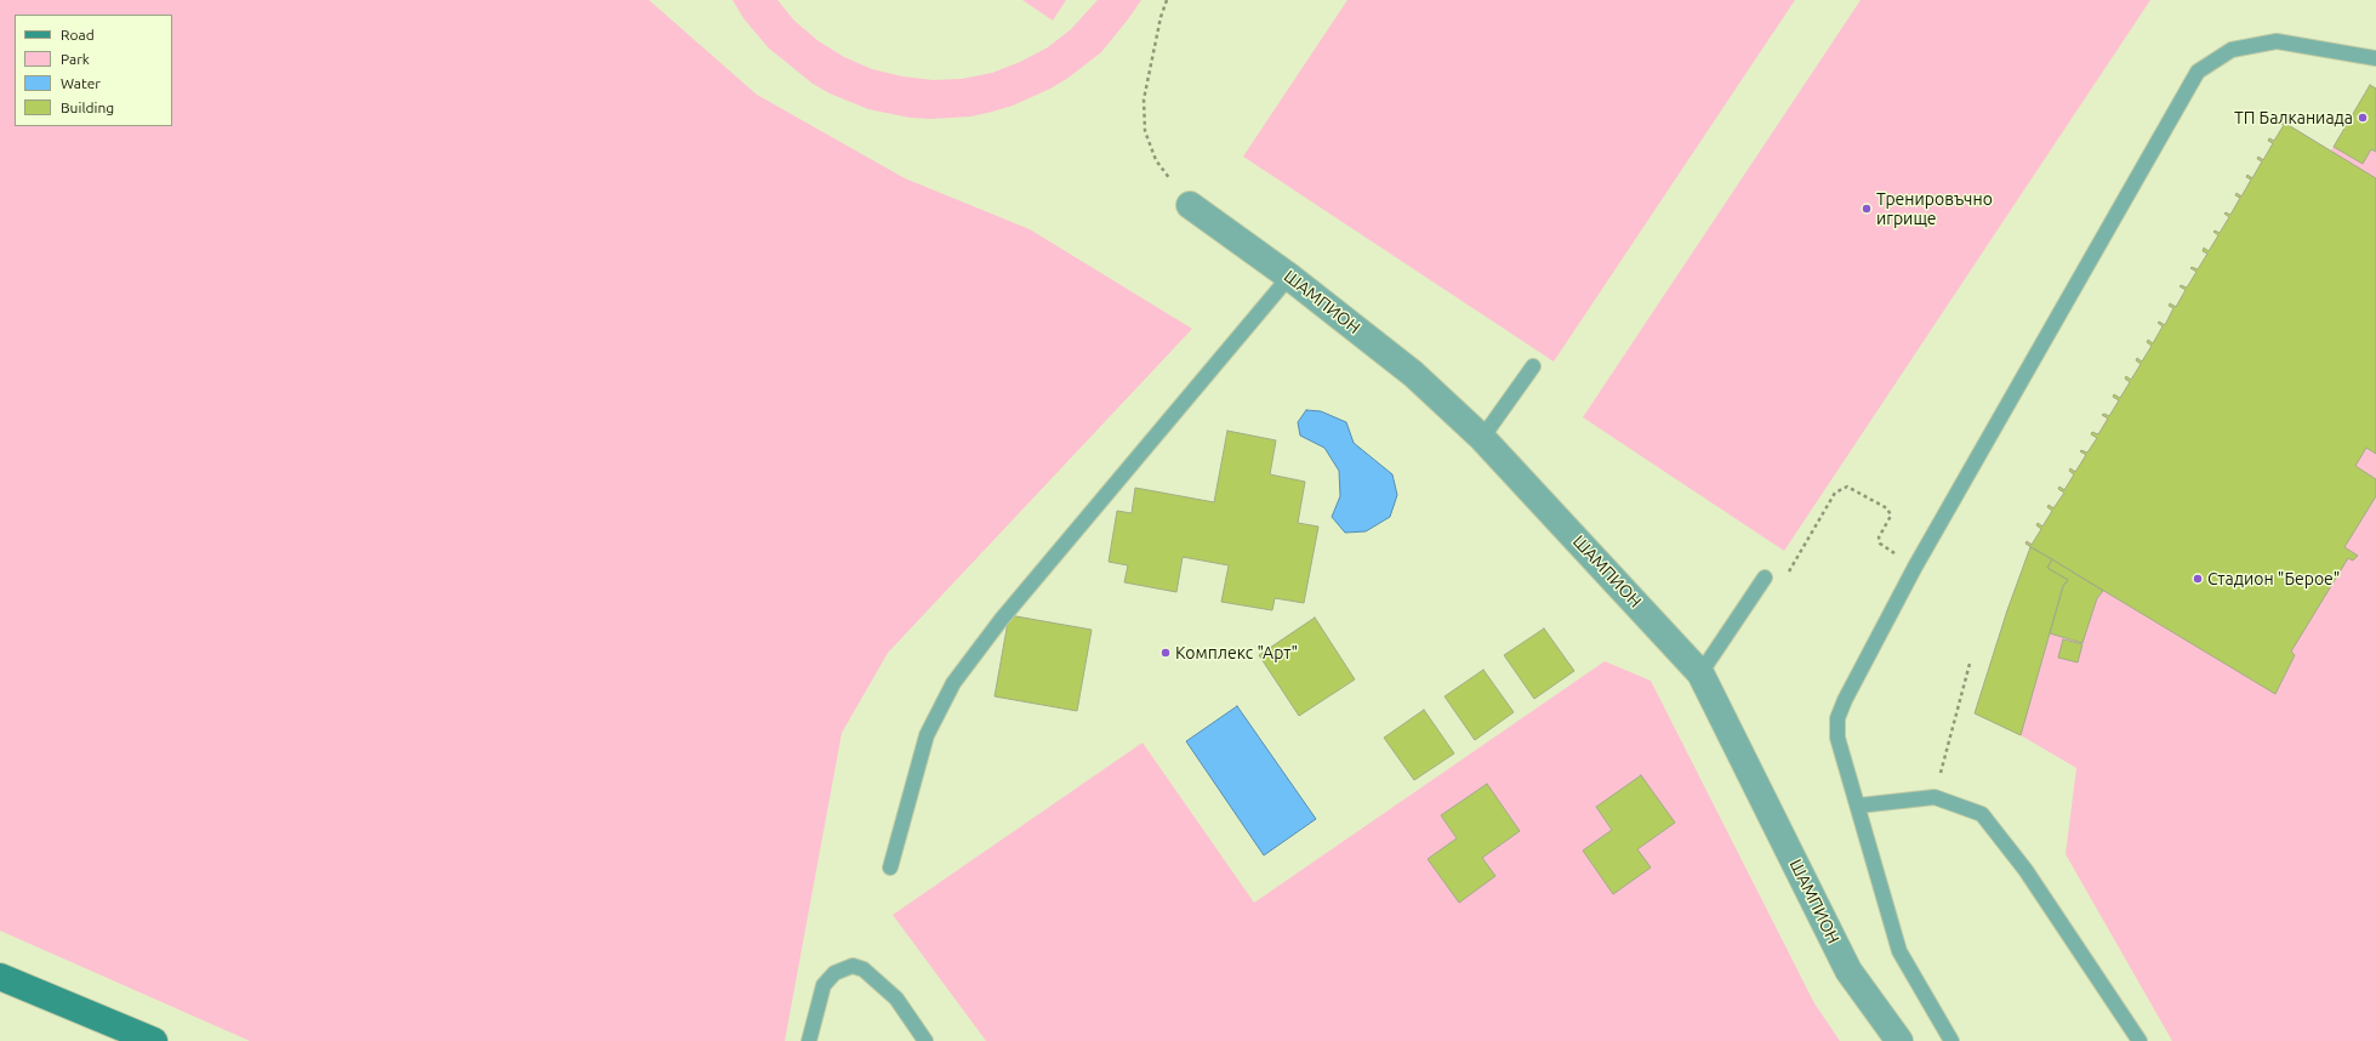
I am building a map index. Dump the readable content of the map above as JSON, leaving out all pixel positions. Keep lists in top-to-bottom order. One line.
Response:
{"streets":{"street":["ШАМПИОН"]},"places":["ТП Балканиада","Тренировъчно игрище","Стадион \"Берое\"","Комплекс \"Арт\""],"legend":["Road","Park","Water","Building"]}
